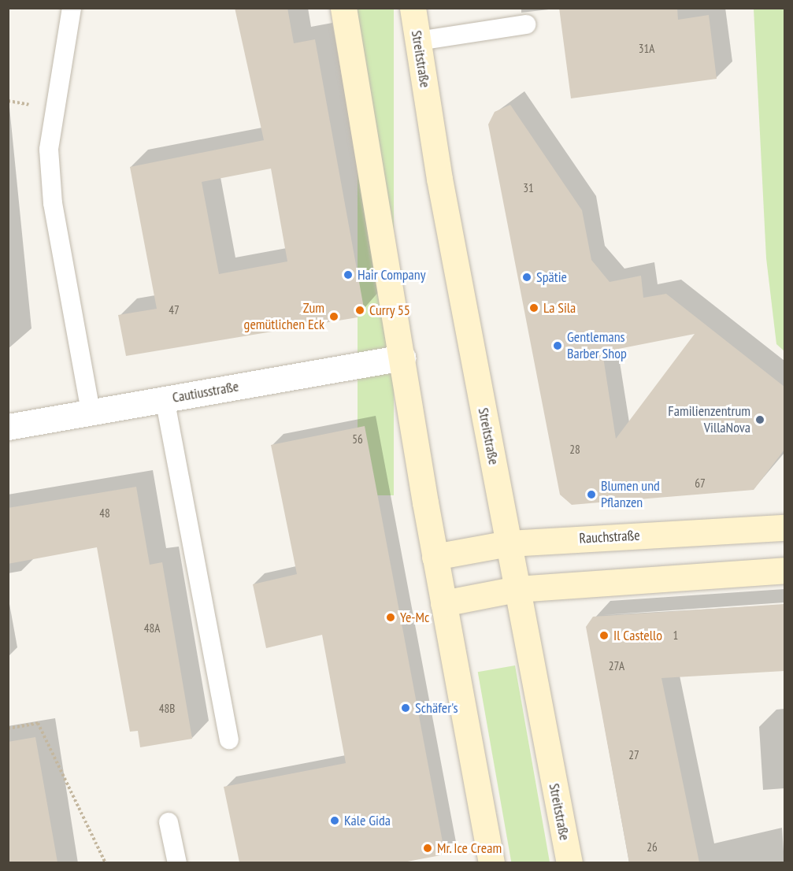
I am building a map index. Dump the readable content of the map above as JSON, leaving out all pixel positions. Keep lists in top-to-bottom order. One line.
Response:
{"streets":{"main road":["Streitstraße","Rauchstraße"],"street":["Cautiusstraße"]},"crossings":[["Streitstraße","Rauchstraße"]],"places":["Hair Company","Spätie","La Sila","Curry 55","Zum gemütlichen Eck","Gentlemans Barber Shop","Familienzentrum VillaNova","Blumen und Pflanzen","Ye-Mc","Il Castello","Schäfer's","Kale Gida","Mr. Ice Cream"],"house_numbers":["31A","31","47","56","28","67","48","48A","1","27A","48B","27","26"]}
